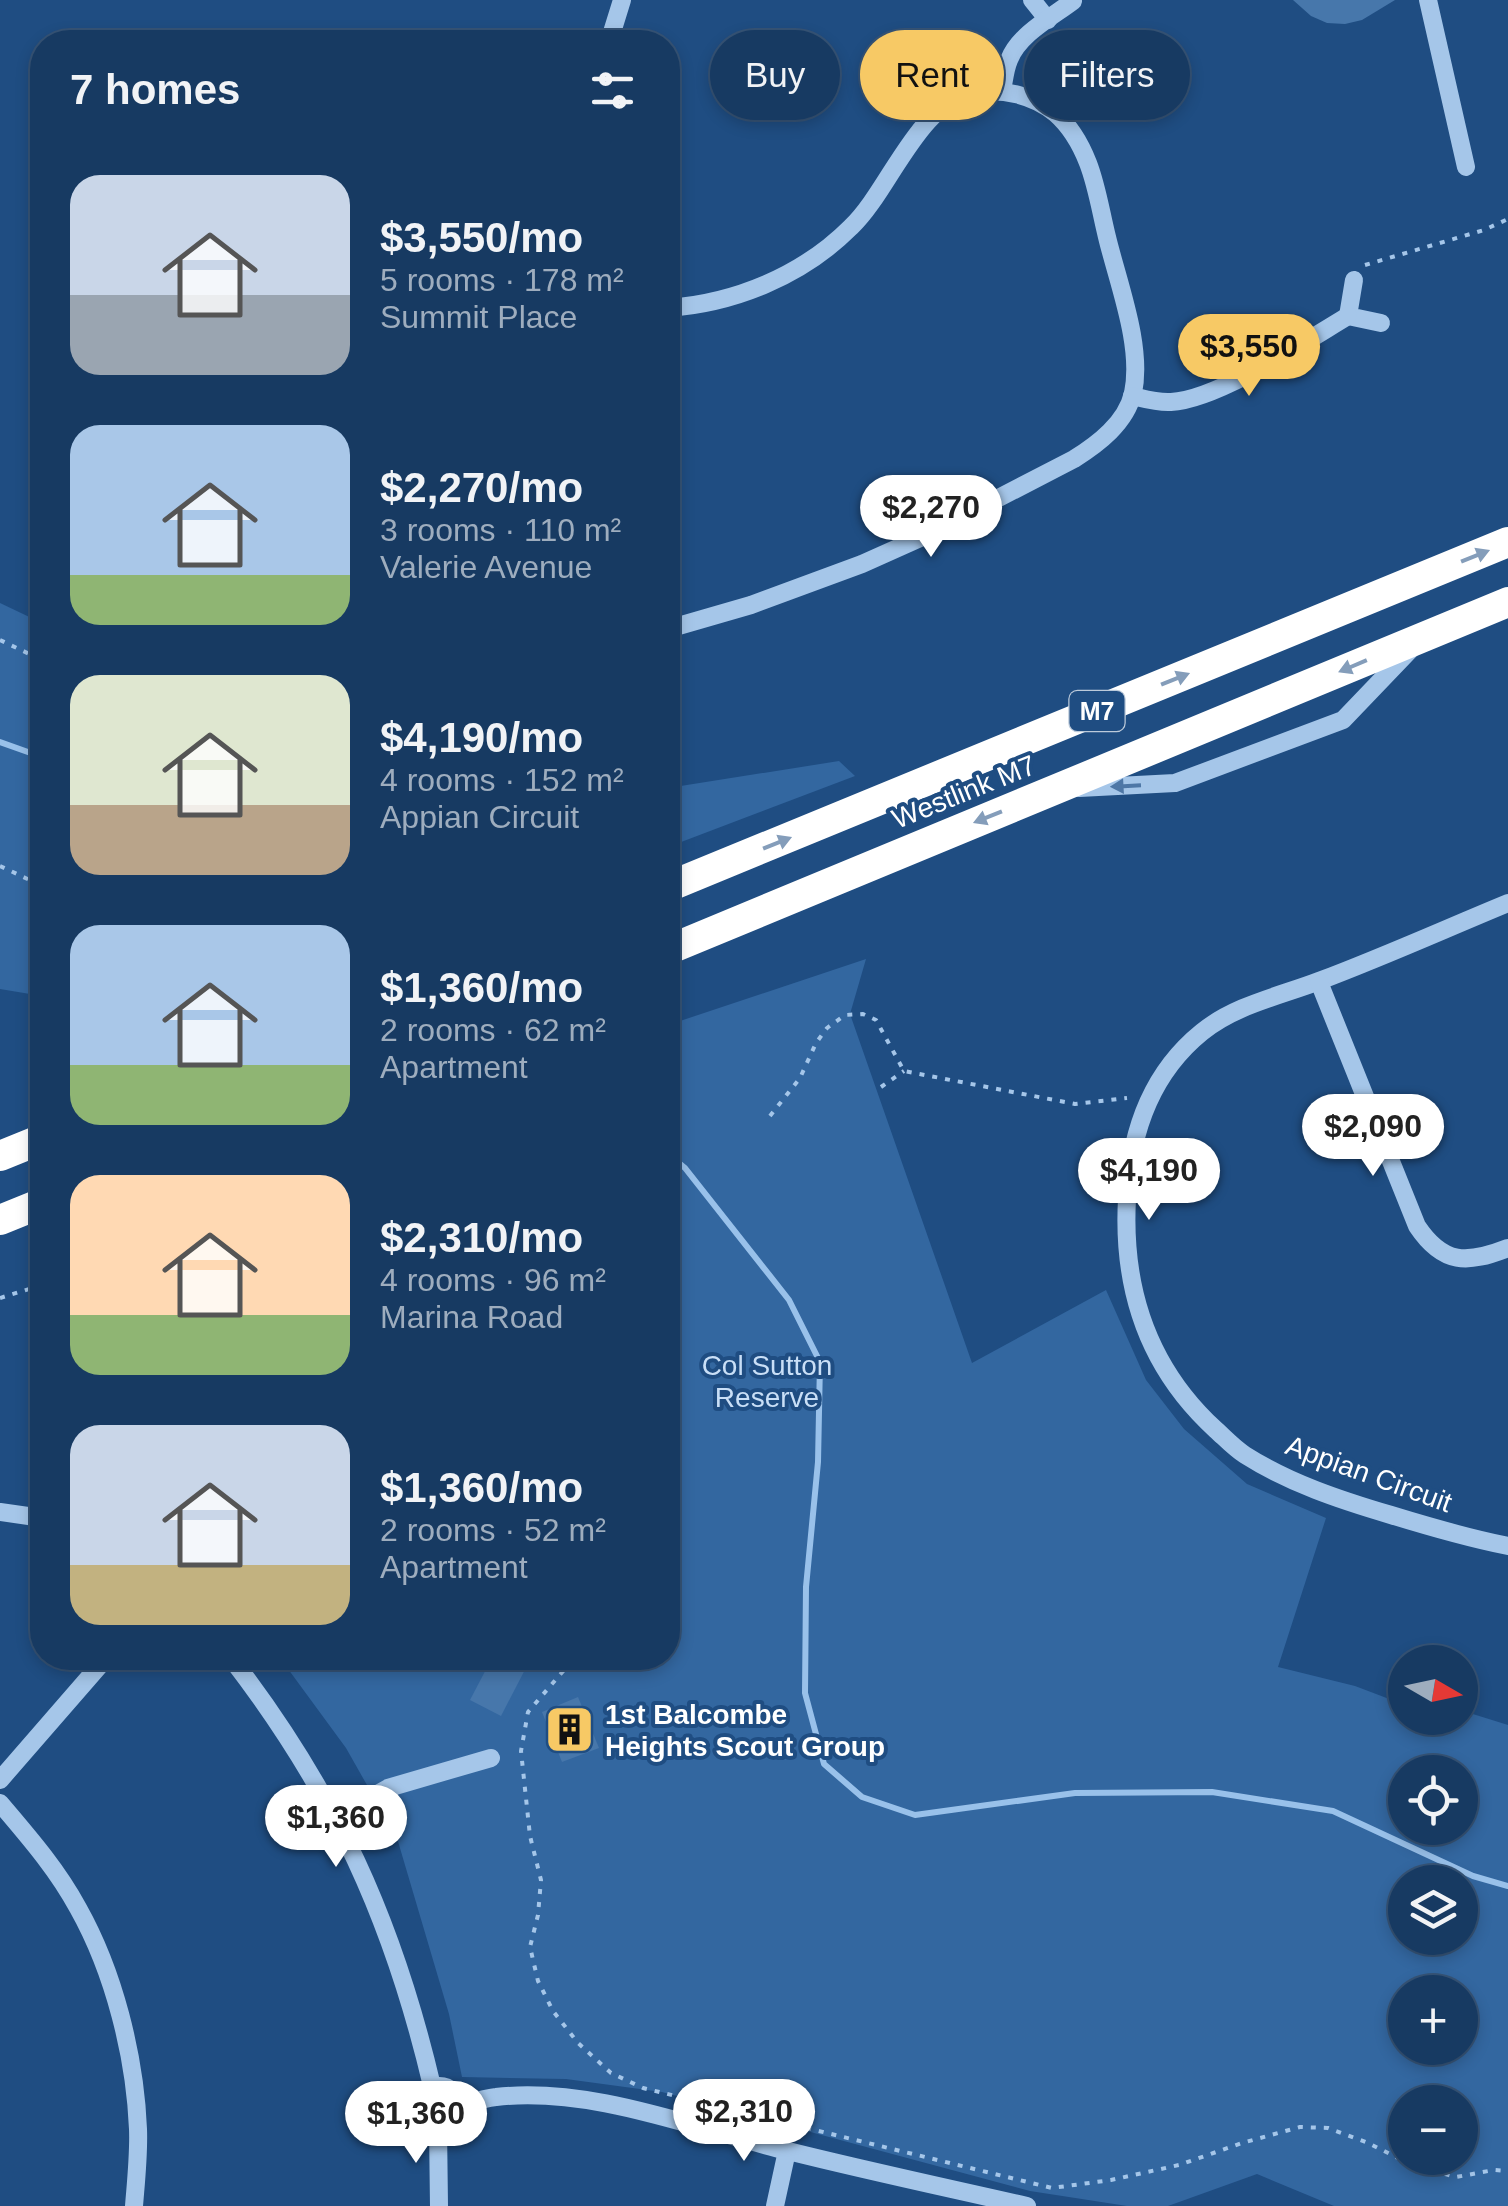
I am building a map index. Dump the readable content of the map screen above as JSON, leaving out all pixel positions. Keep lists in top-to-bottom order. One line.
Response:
{"streets":{"highway":["M7","Westlink M7"],"street":["Appian Circuit"]},"parks":["Col Sutton Reserve"],"places":{"building":["1st Balcombe Heights Scout Group"]},"north":"right","page":{"chip":["Buy","Rent","Filters"],"heading":"7 homes","list":[{"name":"$3,550/mo","note":"5 rooms · 178 m² · Summit Place"},{"name":"$2,270/mo","note":"3 rooms · 110 m² · Valerie Avenue"},{"name":"$4,190/mo","note":"4 rooms · 152 m² · Appian Circuit"},{"name":"$1,360/mo","note":"2 rooms · 62 m² · Apartment"},{"name":"$2,310/mo","note":"4 rooms · 96 m² · Marina Road"},{"name":"$1,360/mo","note":"2 rooms · 52 m² · Apartment"}],"price":["$3,550","$2,270","$2,090","$4,190","$1,360","$2,310","$1,360"],"map_buttons":["+","−"]}}
